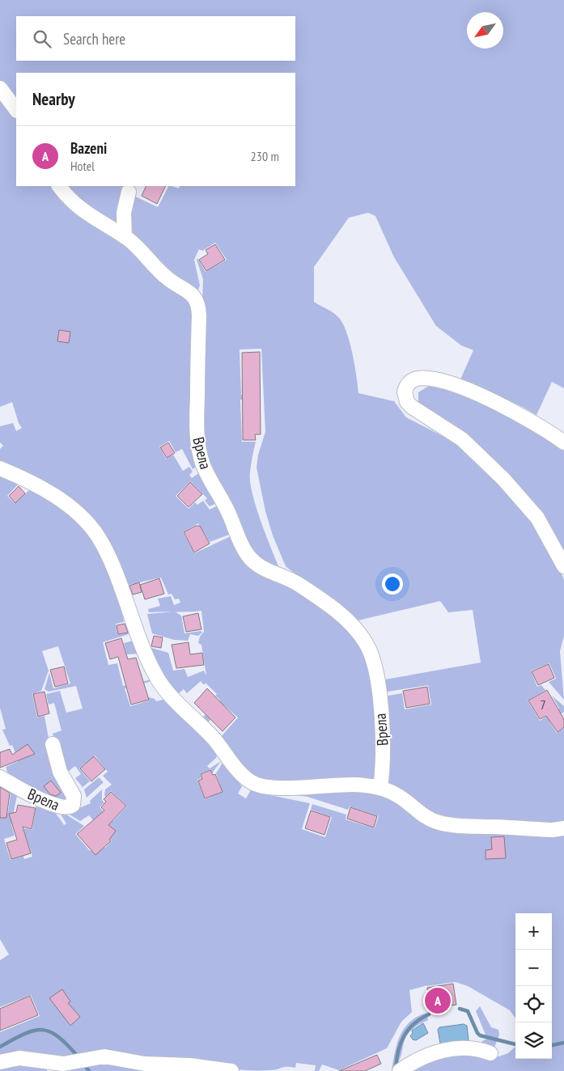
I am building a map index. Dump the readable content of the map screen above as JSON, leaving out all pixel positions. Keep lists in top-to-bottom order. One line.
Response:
{"streets":{"street":["Врела"]},"house_numbers":["7"],"north":"bottom left","page":{"search":"Search here","heading":"Nearby","list":[{"mark":"A","name":"Bazeni","note":"Hotel","value":"230 m"}],"map_buttons":["+","−"],"pins":"A"}}
